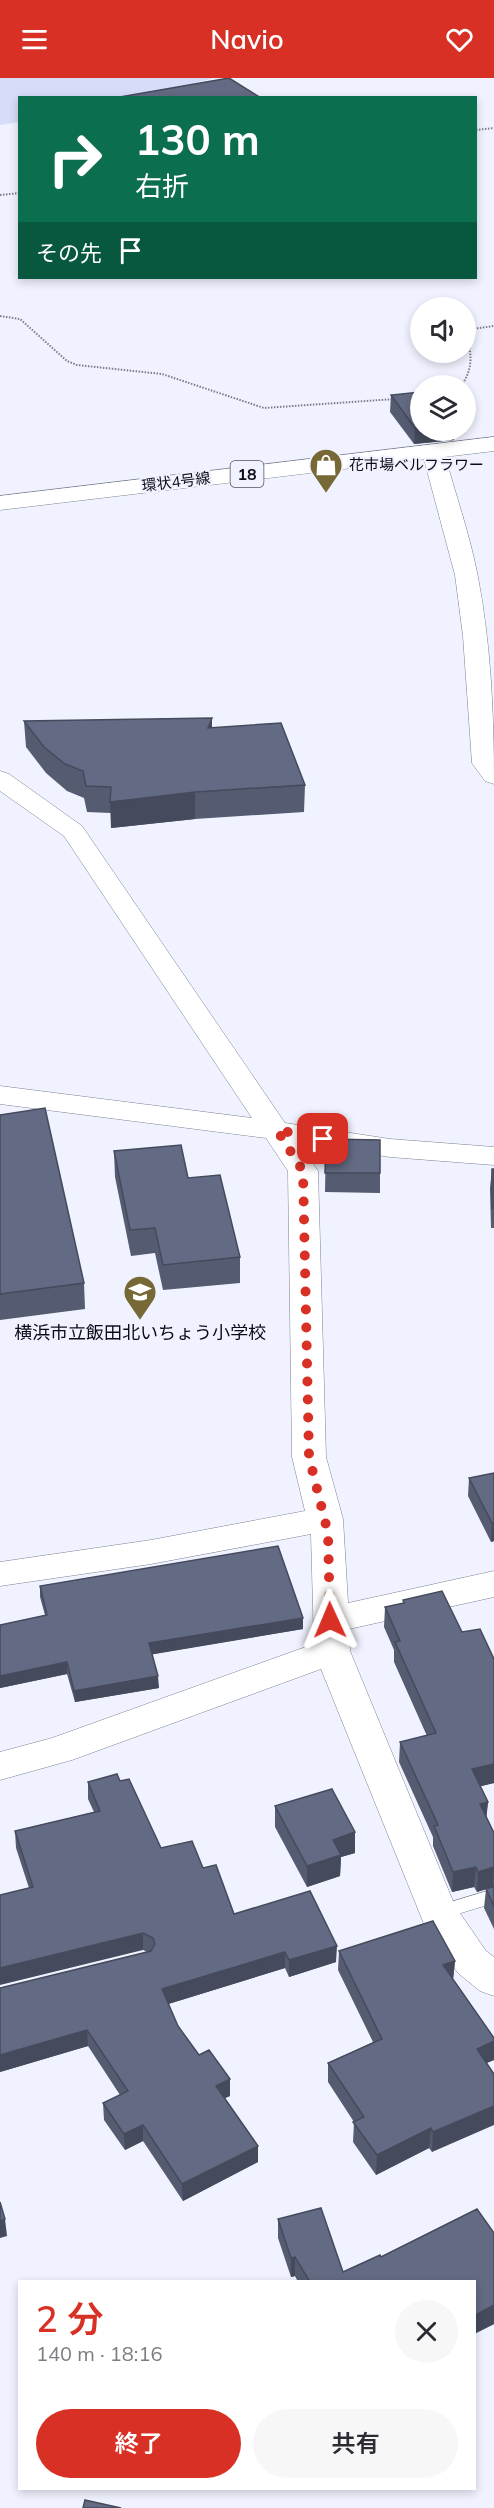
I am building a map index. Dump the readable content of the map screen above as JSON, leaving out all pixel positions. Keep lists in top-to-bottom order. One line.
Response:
{"streets":{"main road":["18","環状4号線"]},"places":{"shop":["花市場ベルフラワー"],"school or university":["横浜市立飯田北いちょう小学校"]},"page":{"header":"Navio","turn":["130 m","右折"],"then":"その先","heading":["2 分","140 m · 18:16"],"buttons":["終了","共有"]}}
